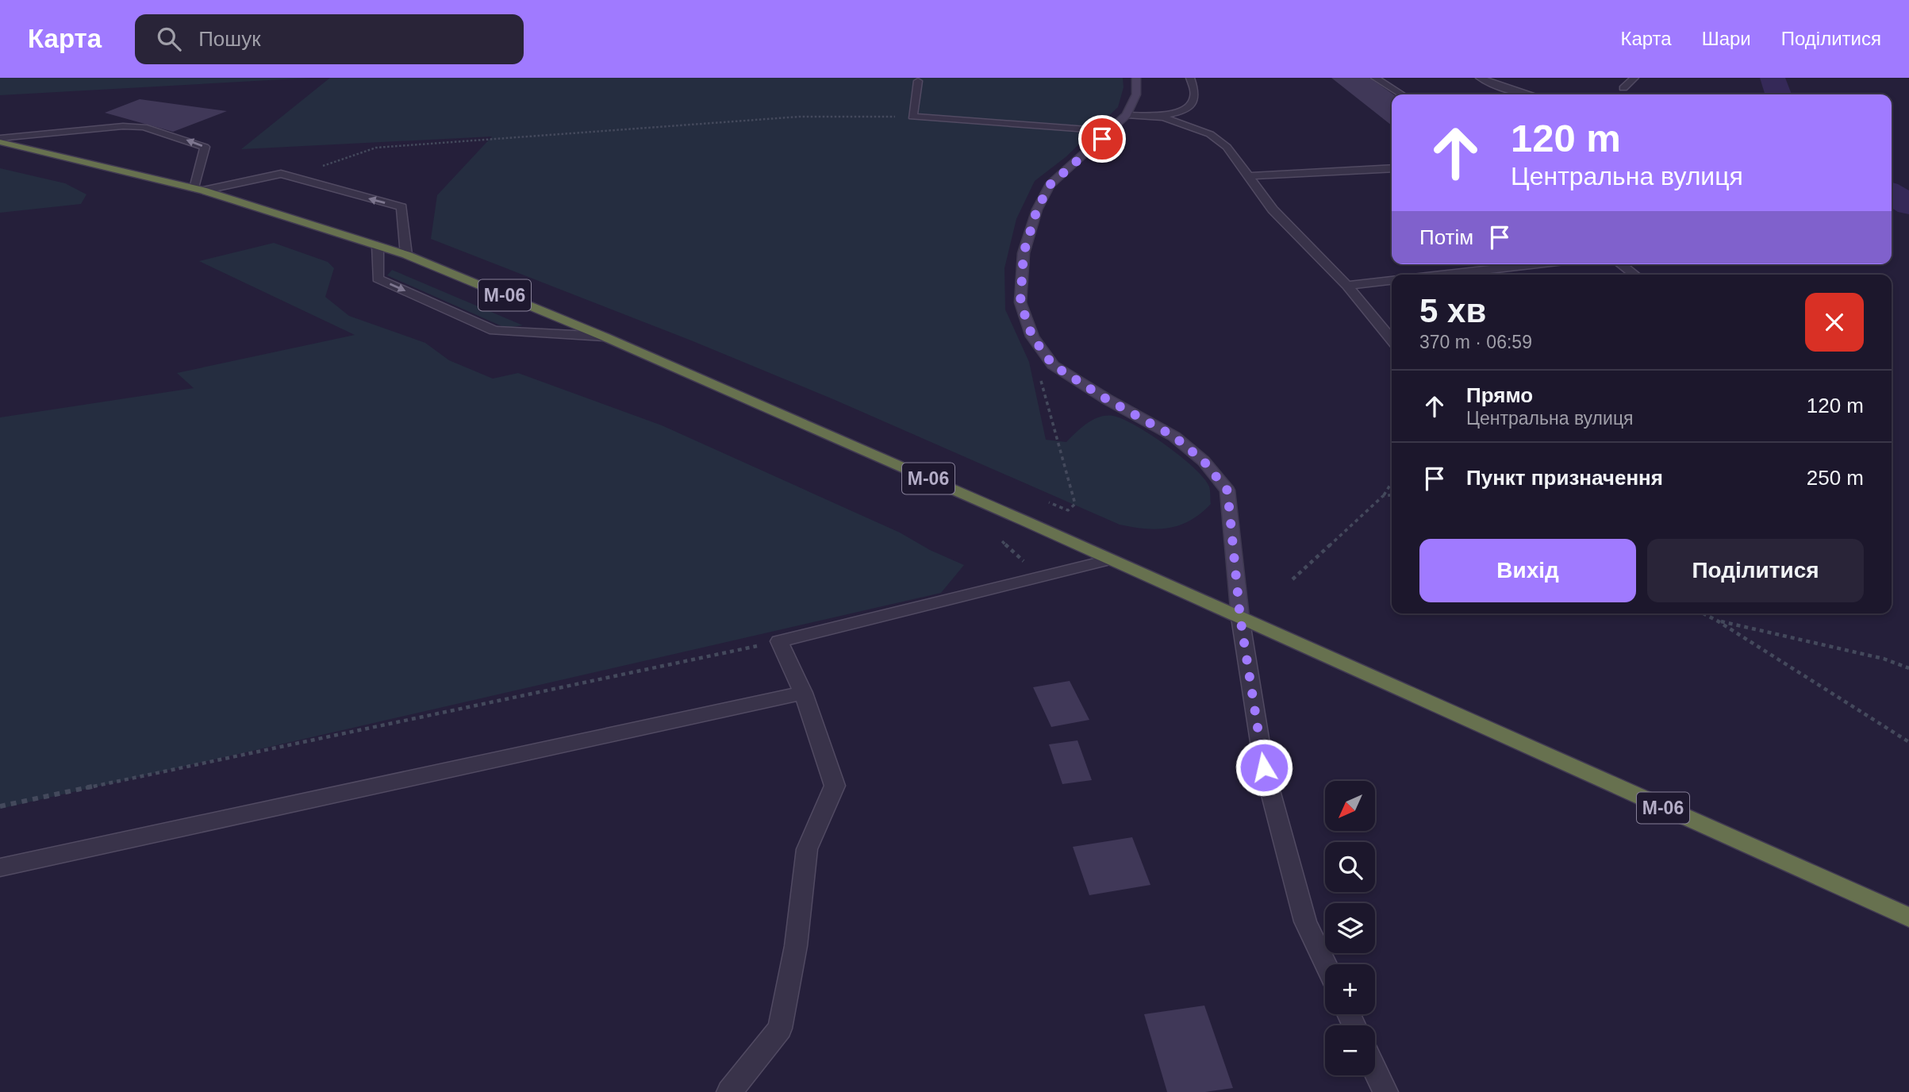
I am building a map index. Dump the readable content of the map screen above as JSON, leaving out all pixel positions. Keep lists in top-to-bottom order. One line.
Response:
{"streets":{"highway":["М-06"]},"north":"bottom left","page":{"header":"Карта","search":"Пошук","nav":["Карта","Шари","Поділитися"],"turn":["120 m","Центральна вулиця"],"then":"Потім","heading":["5 хв","370 m · 06:59"],"list":[{"name":"Прямо","note":"Центральна вулиця","value":"120 m"},{"name":"Пункт призначення","value":"250 m"}],"buttons":["Вихід","Поділитися"],"map_buttons":["+","−"]}}
